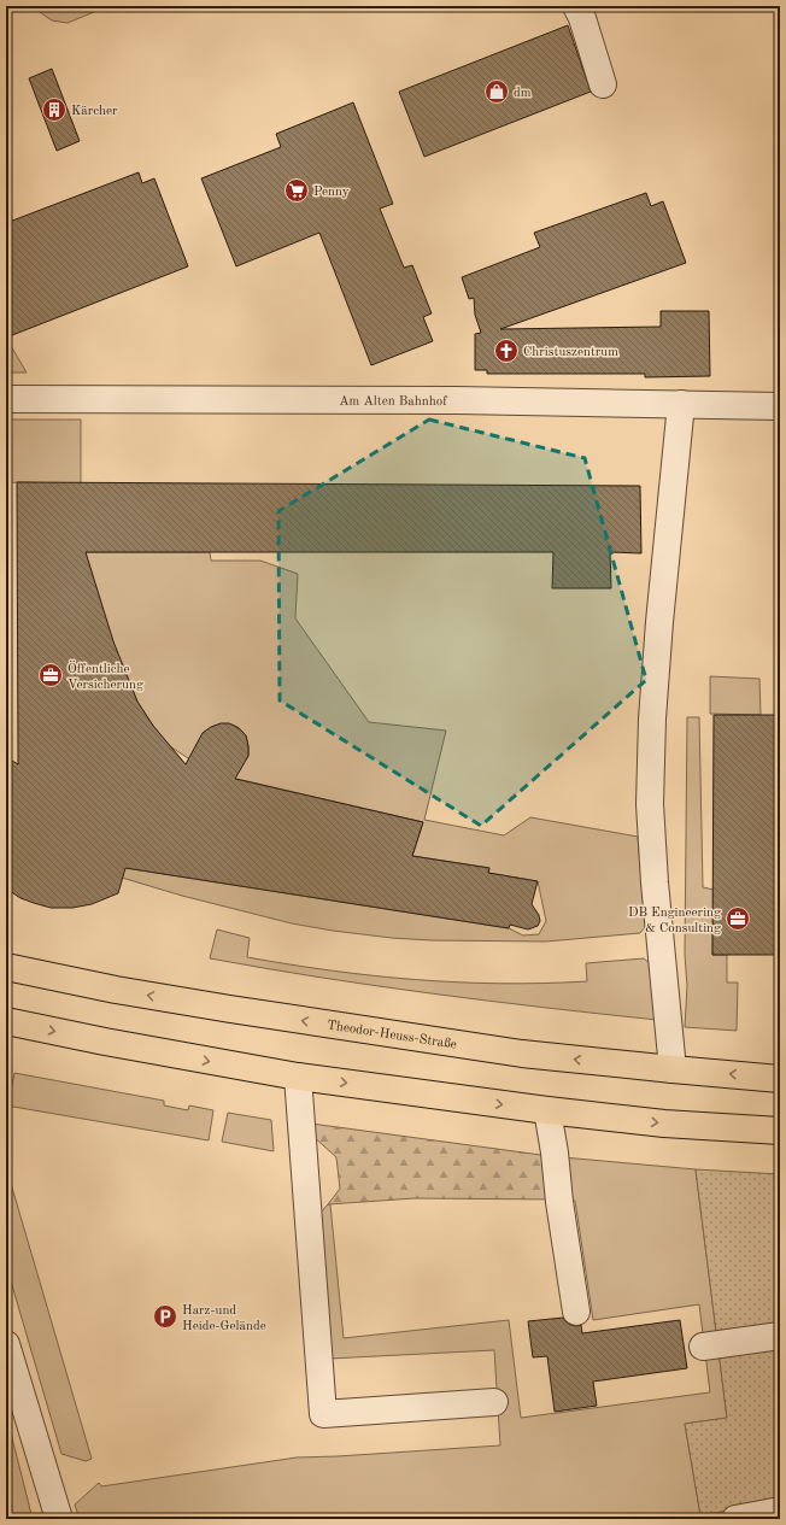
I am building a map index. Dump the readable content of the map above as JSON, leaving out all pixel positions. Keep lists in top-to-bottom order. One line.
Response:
{"streets":{"main road":["Theodor-Heuss-Straße"],"street":["Am Alten Bahnhof"]},"places":{"shop":["dm"],"building":["Kärcher"],"supermarket":["Penny"],"church":["Christuszentrum"],"office":["Öffentliche Versicherung","DB Engineering & Consulting"],"parking":["Harz-und Heide-Gelände"]}}
